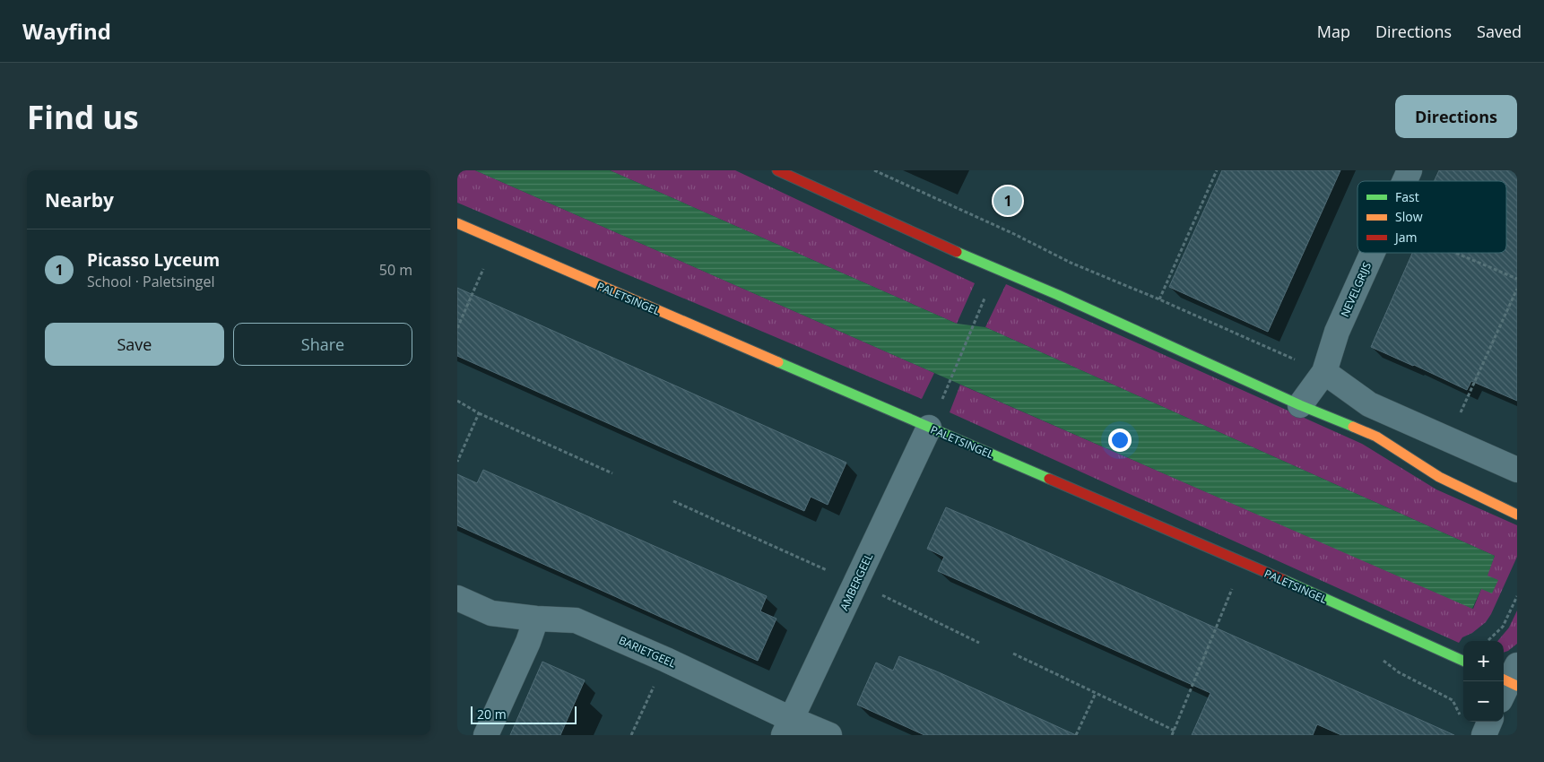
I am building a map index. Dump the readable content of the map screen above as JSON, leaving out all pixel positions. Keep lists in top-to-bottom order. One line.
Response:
{"streets":{"street":["NEVELGRIJS","PALETSINGEL","AMBERGEEL","BARIETGEEL"]},"crossings":[["PALETSINGEL","AMBERGEEL"],["AMBERGEEL","BARIETGEEL"]],"legend":["Fast","Slow","Jam"],"scale_bar":"20 m","page":{"header":"Wayfind","nav":["Map","Directions","Saved"],"buttons":["Directions",["Save","Share"]],"title":"Find us","heading":"Nearby","pins":"1","list":[{"mark":"1","name":"Picasso Lyceum","note":"School · Paletsingel","value":"50 m"}],"map_buttons":["+","−"],"scale":"20 m"}}
